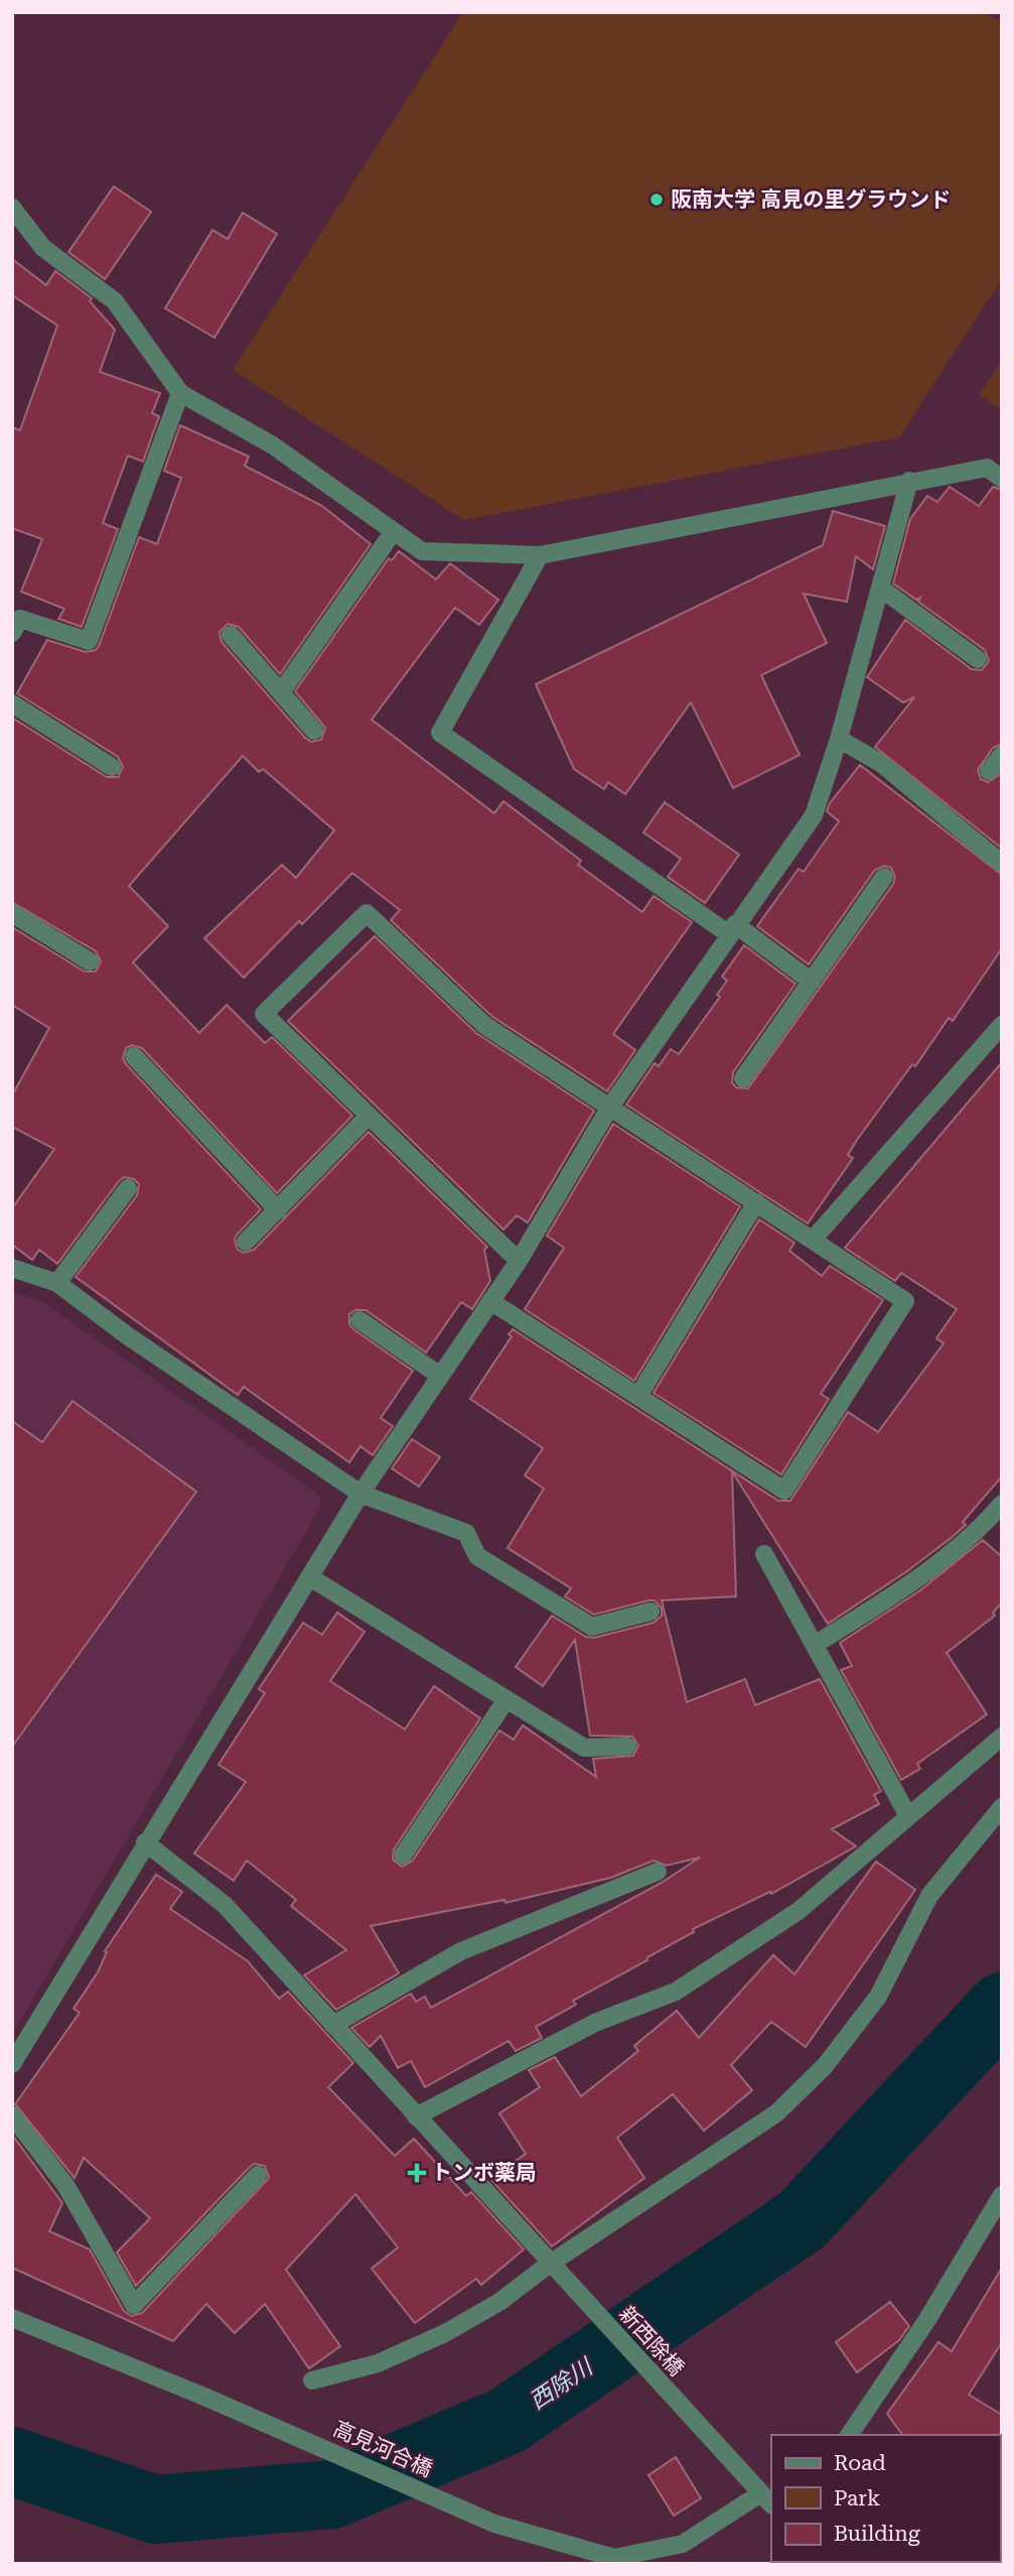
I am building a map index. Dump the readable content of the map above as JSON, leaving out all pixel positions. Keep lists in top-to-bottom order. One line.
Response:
{"streets":{"street":["新西除橋","高見河合橋"]},"water":["西除川"],"places":{"other":["阪南大学 高見の里グラウンド"],"health":["トンボ薬局"]},"legend":["Road","Park","Building"]}
